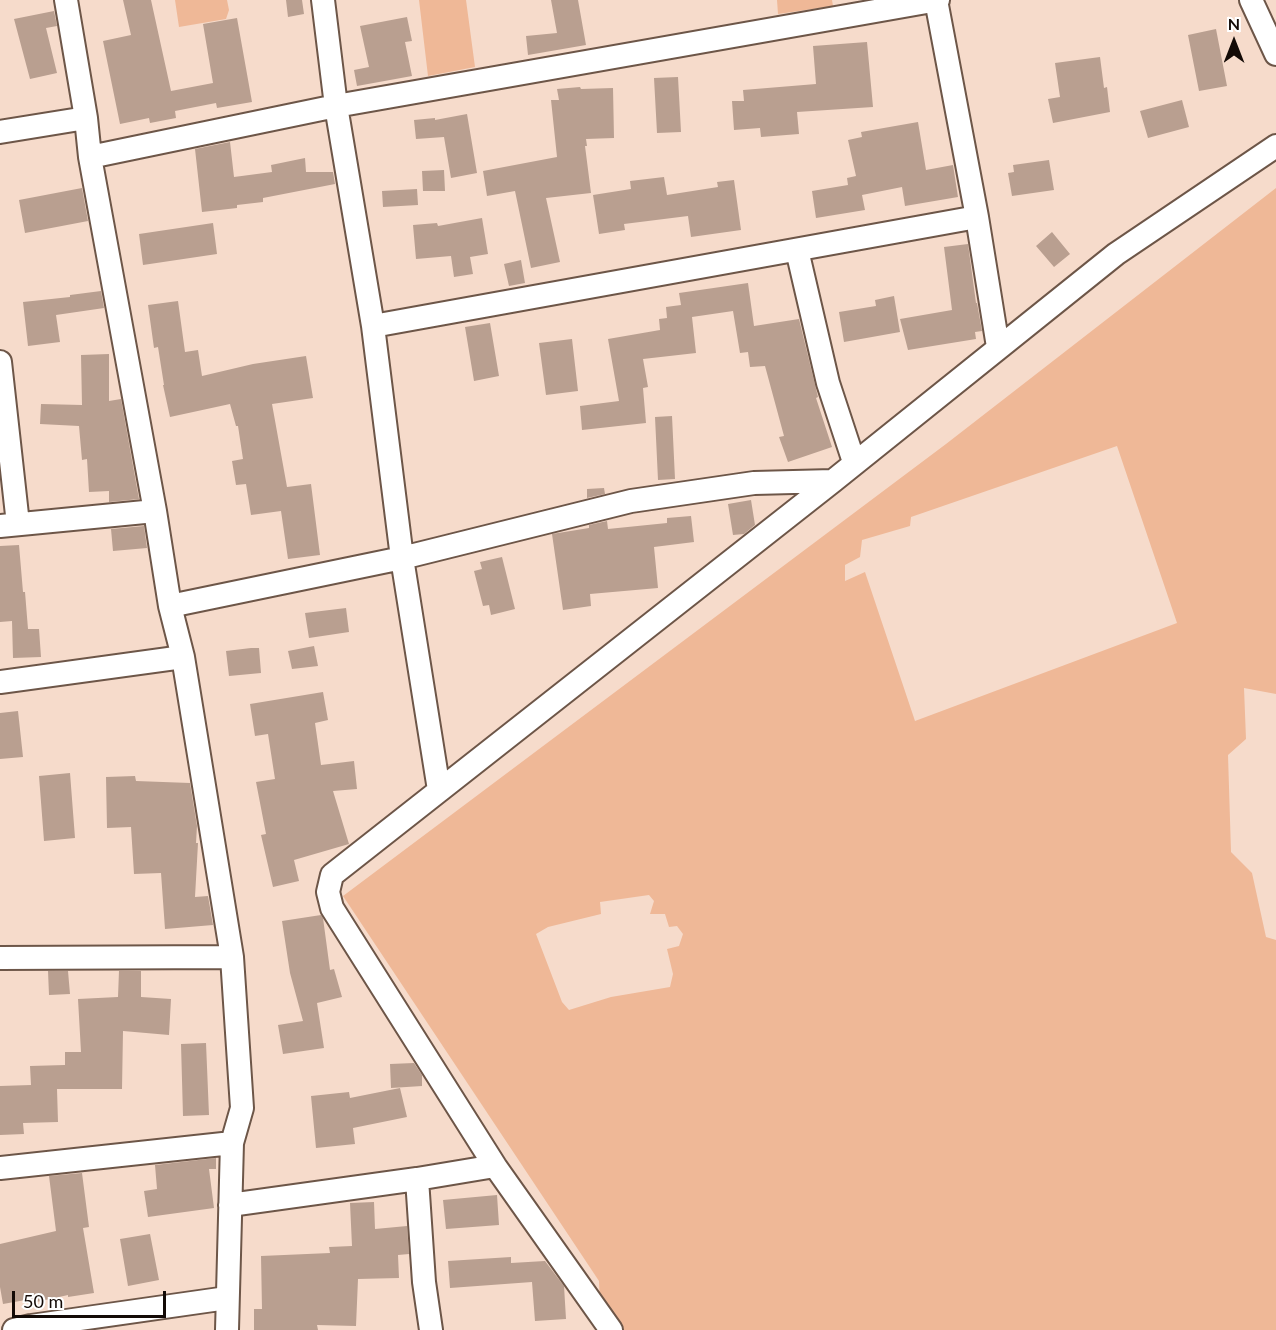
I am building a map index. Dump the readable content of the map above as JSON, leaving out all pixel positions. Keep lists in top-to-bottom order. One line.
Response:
{"scale_bar":"50 m","north":"top"}
